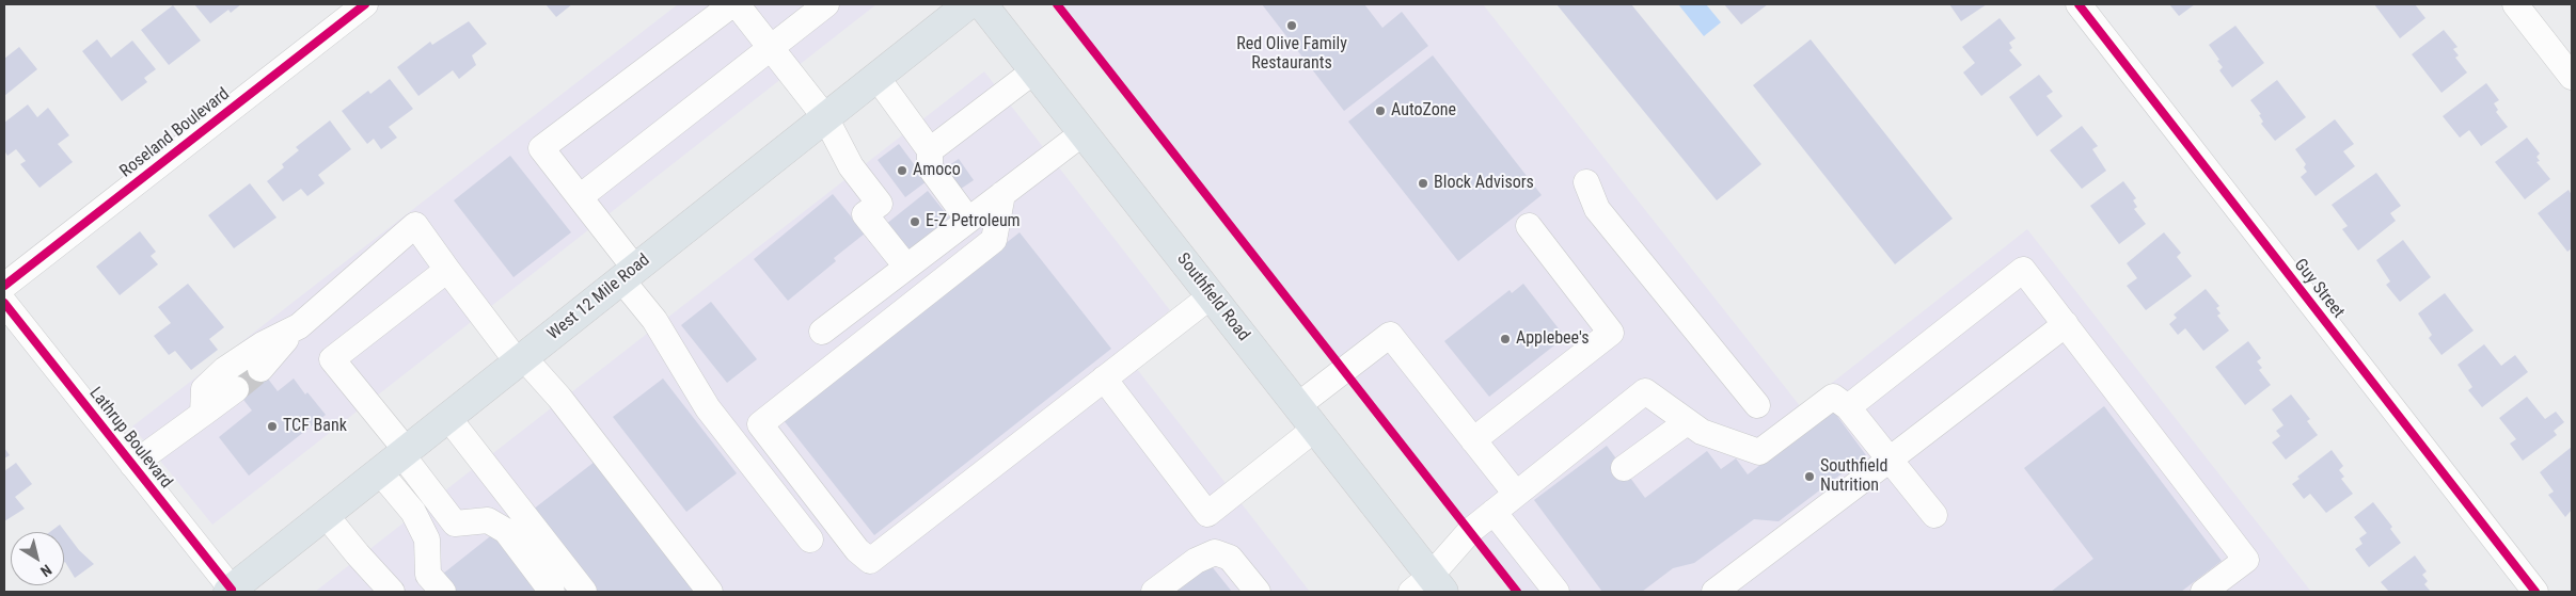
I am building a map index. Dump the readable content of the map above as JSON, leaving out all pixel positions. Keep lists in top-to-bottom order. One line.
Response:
{"streets":{"main road":["West 12 Mile Road","Southfield Road"],"street":["Roseland Boulevard","Guy Street","Lathrup Boulevard"]},"crossings":[["West 12 Mile Road","Lathrup Boulevard"]],"places":["Red Olive Family Restaurants","AutoZone","Amoco","Block Advisors","E-Z Petroleum","Applebee's","TCF Bank","Southfield Nutrition"],"north":"bottom right"}
